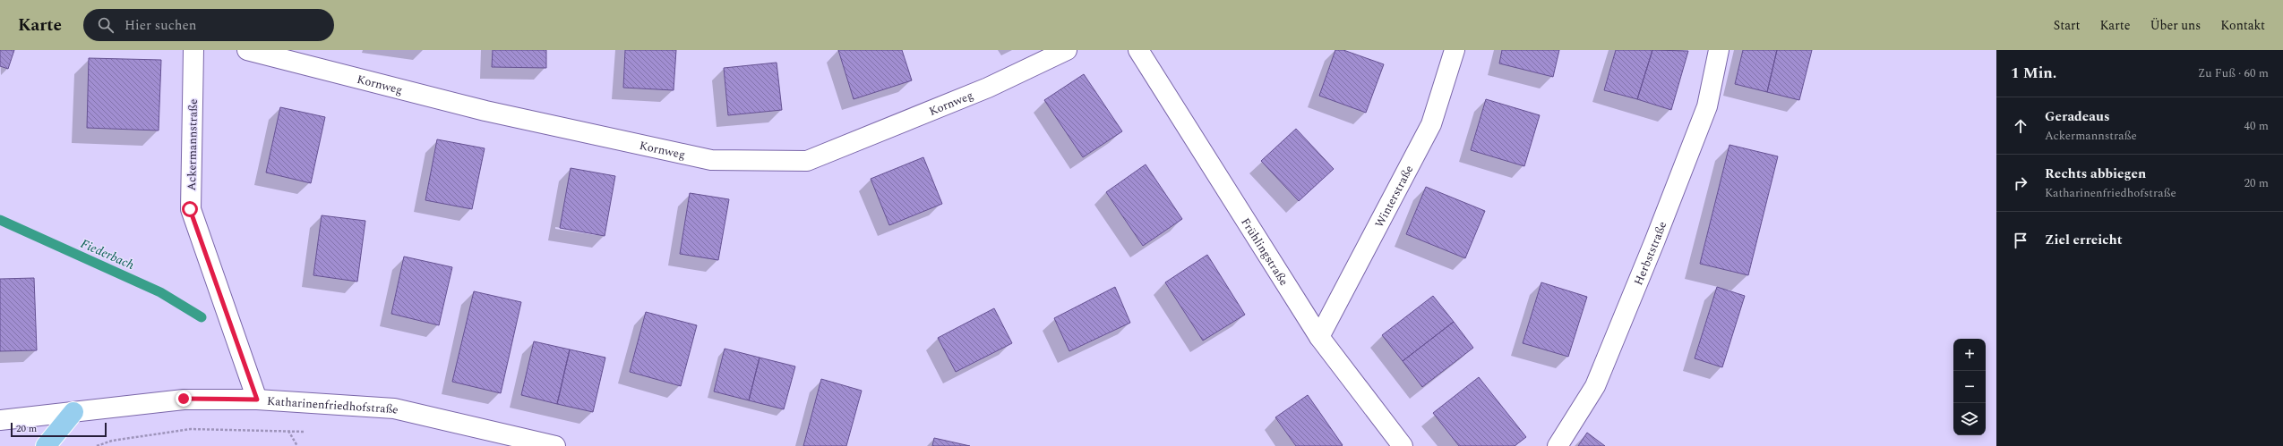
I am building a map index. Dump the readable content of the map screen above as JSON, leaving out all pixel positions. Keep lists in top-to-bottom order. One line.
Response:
{"streets":{"street":["Kornweg","Ackermannstraße","Winterstraße","Frühlingstraße","Herbststraße","Katharinenfriedhofstraße"]},"crossings":[["Ackermannstraße","Katharinenfriedhofstraße"],["Winterstraße","Frühlingstraße"]],"water":["Fiederbach"],"scale_bar":"20 m","page":{"header":"Karte","search":"Hier suchen","nav":["Start","Karte","Über uns","Kontakt"],"heading":["1 Min.","Zu Fuß · 60 m"],"list":[["Geradeaus","Ackermannstraße","40 m"],["Rechts abbiegen","Katharinenfriedhofstraße","20 m"],"Ziel erreicht"],"map_buttons":["+","−"],"scale":"20 m"}}
